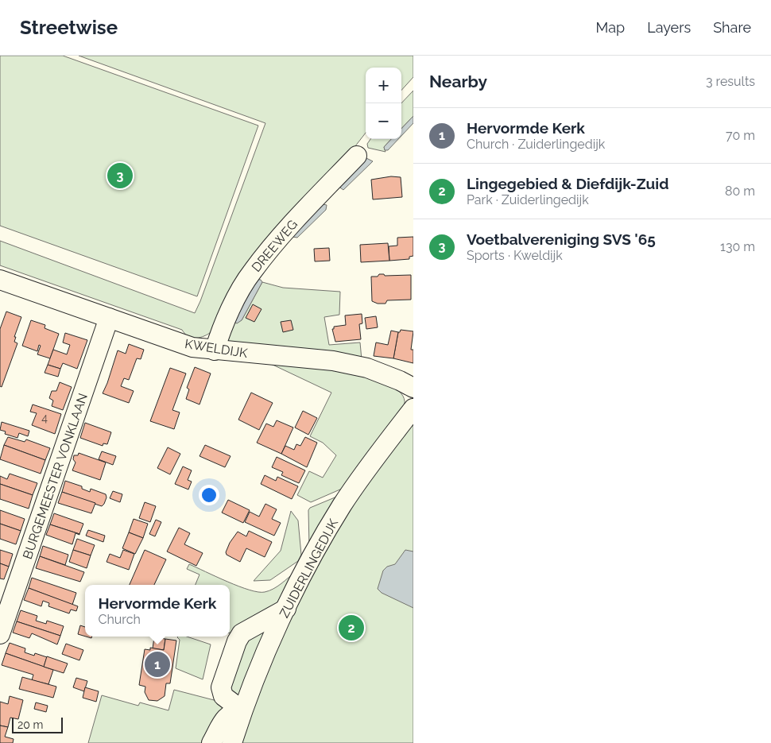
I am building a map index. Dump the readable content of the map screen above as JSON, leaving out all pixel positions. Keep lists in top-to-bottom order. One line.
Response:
{"streets":{"street":["DREEWEG","KWELDIJK","BURGEMEESTER VONKLAAN","ZUIDERLINGEDIJK"]},"crossings":[["DREEWEG","KWELDIJK"],["KWELDIJK","BURGEMEESTER VONKLAAN"]],"house_numbers":["4"],"scale_bar":"20 m","page":{"header":"Streetwise","nav":["Map","Layers","Share"],"heading":["Nearby","3 results"],"map_buttons":["+","−"],"list":[{"mark":"1","name":"Hervormde Kerk","note":"Church · Zuiderlingedijk","value":"70 m"},{"mark":"2","name":"Lingegebied & Diefdijk-Zuid","note":"Park · Zuiderlingedijk","value":"80 m"},{"mark":"3","name":"Voetbalvereniging SVS '65","note":"Sports · Kweldijk","value":"130 m"}],"pins":["3","2","1"],"popup":["Hervormde Kerk","Church"],"scale":"20 m"}}
